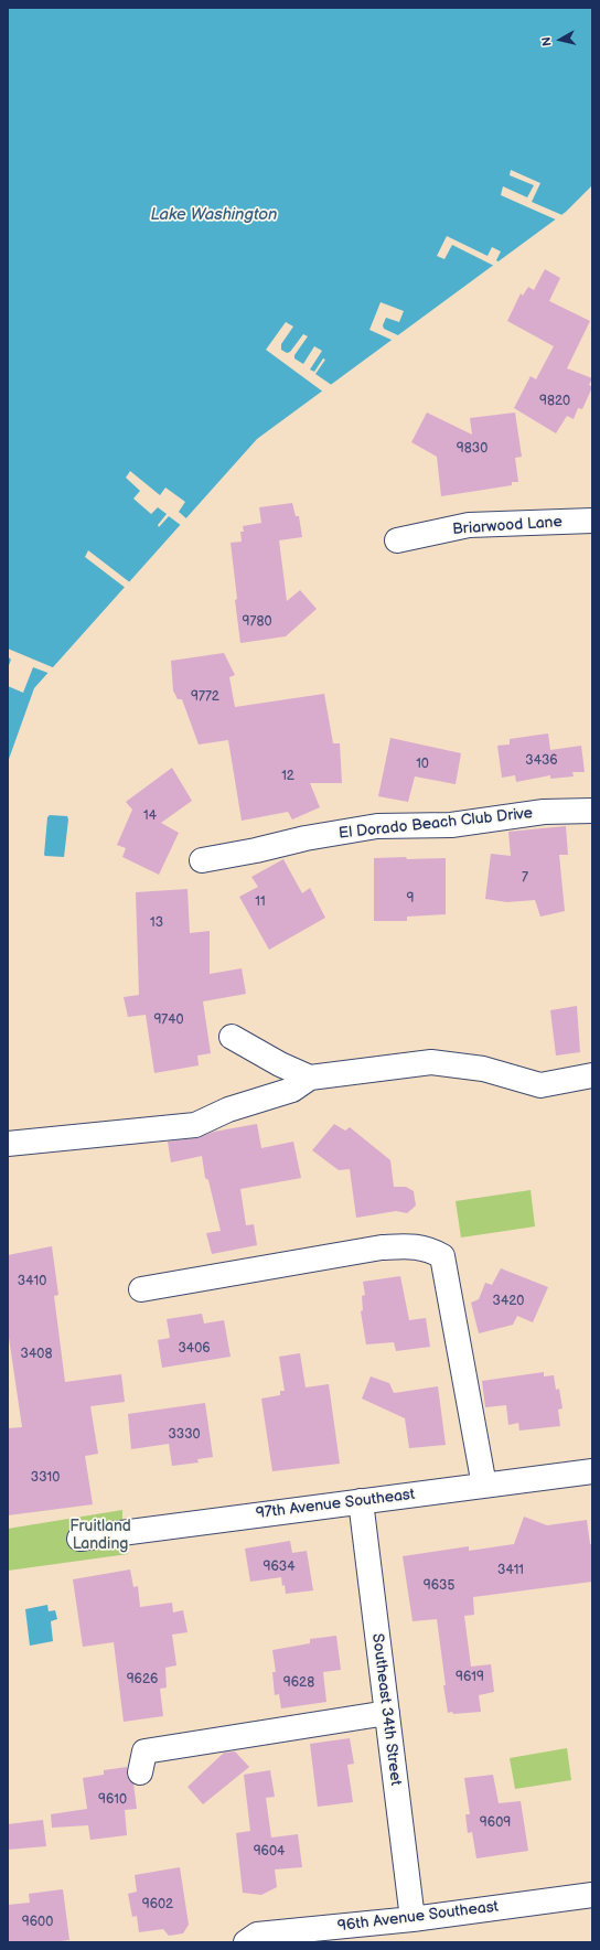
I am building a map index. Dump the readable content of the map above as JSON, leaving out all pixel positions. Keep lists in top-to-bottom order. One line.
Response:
{"streets":{"street":["Briarwood Lane","El Dorado Beach Club Drive","97th Avenue Southeast","Southeast 34th Street","96th Avenue Southeast"]},"crossings":[["97th Avenue Southeast","Southeast 34th Street"],["Southeast 34th Street","96th Avenue Southeast"]],"water":["Lake Washington"],"parks":["Fruitland Landing"],"house_numbers":["9820","9830","9780","9772","3436","10","12","14","7","9","11","13","9740","3410","3420","3406","3408","3330","3310","9634","3411","9635","9619","9626","9628","9610","9609","9604","9602","9600"],"north":"left"}
